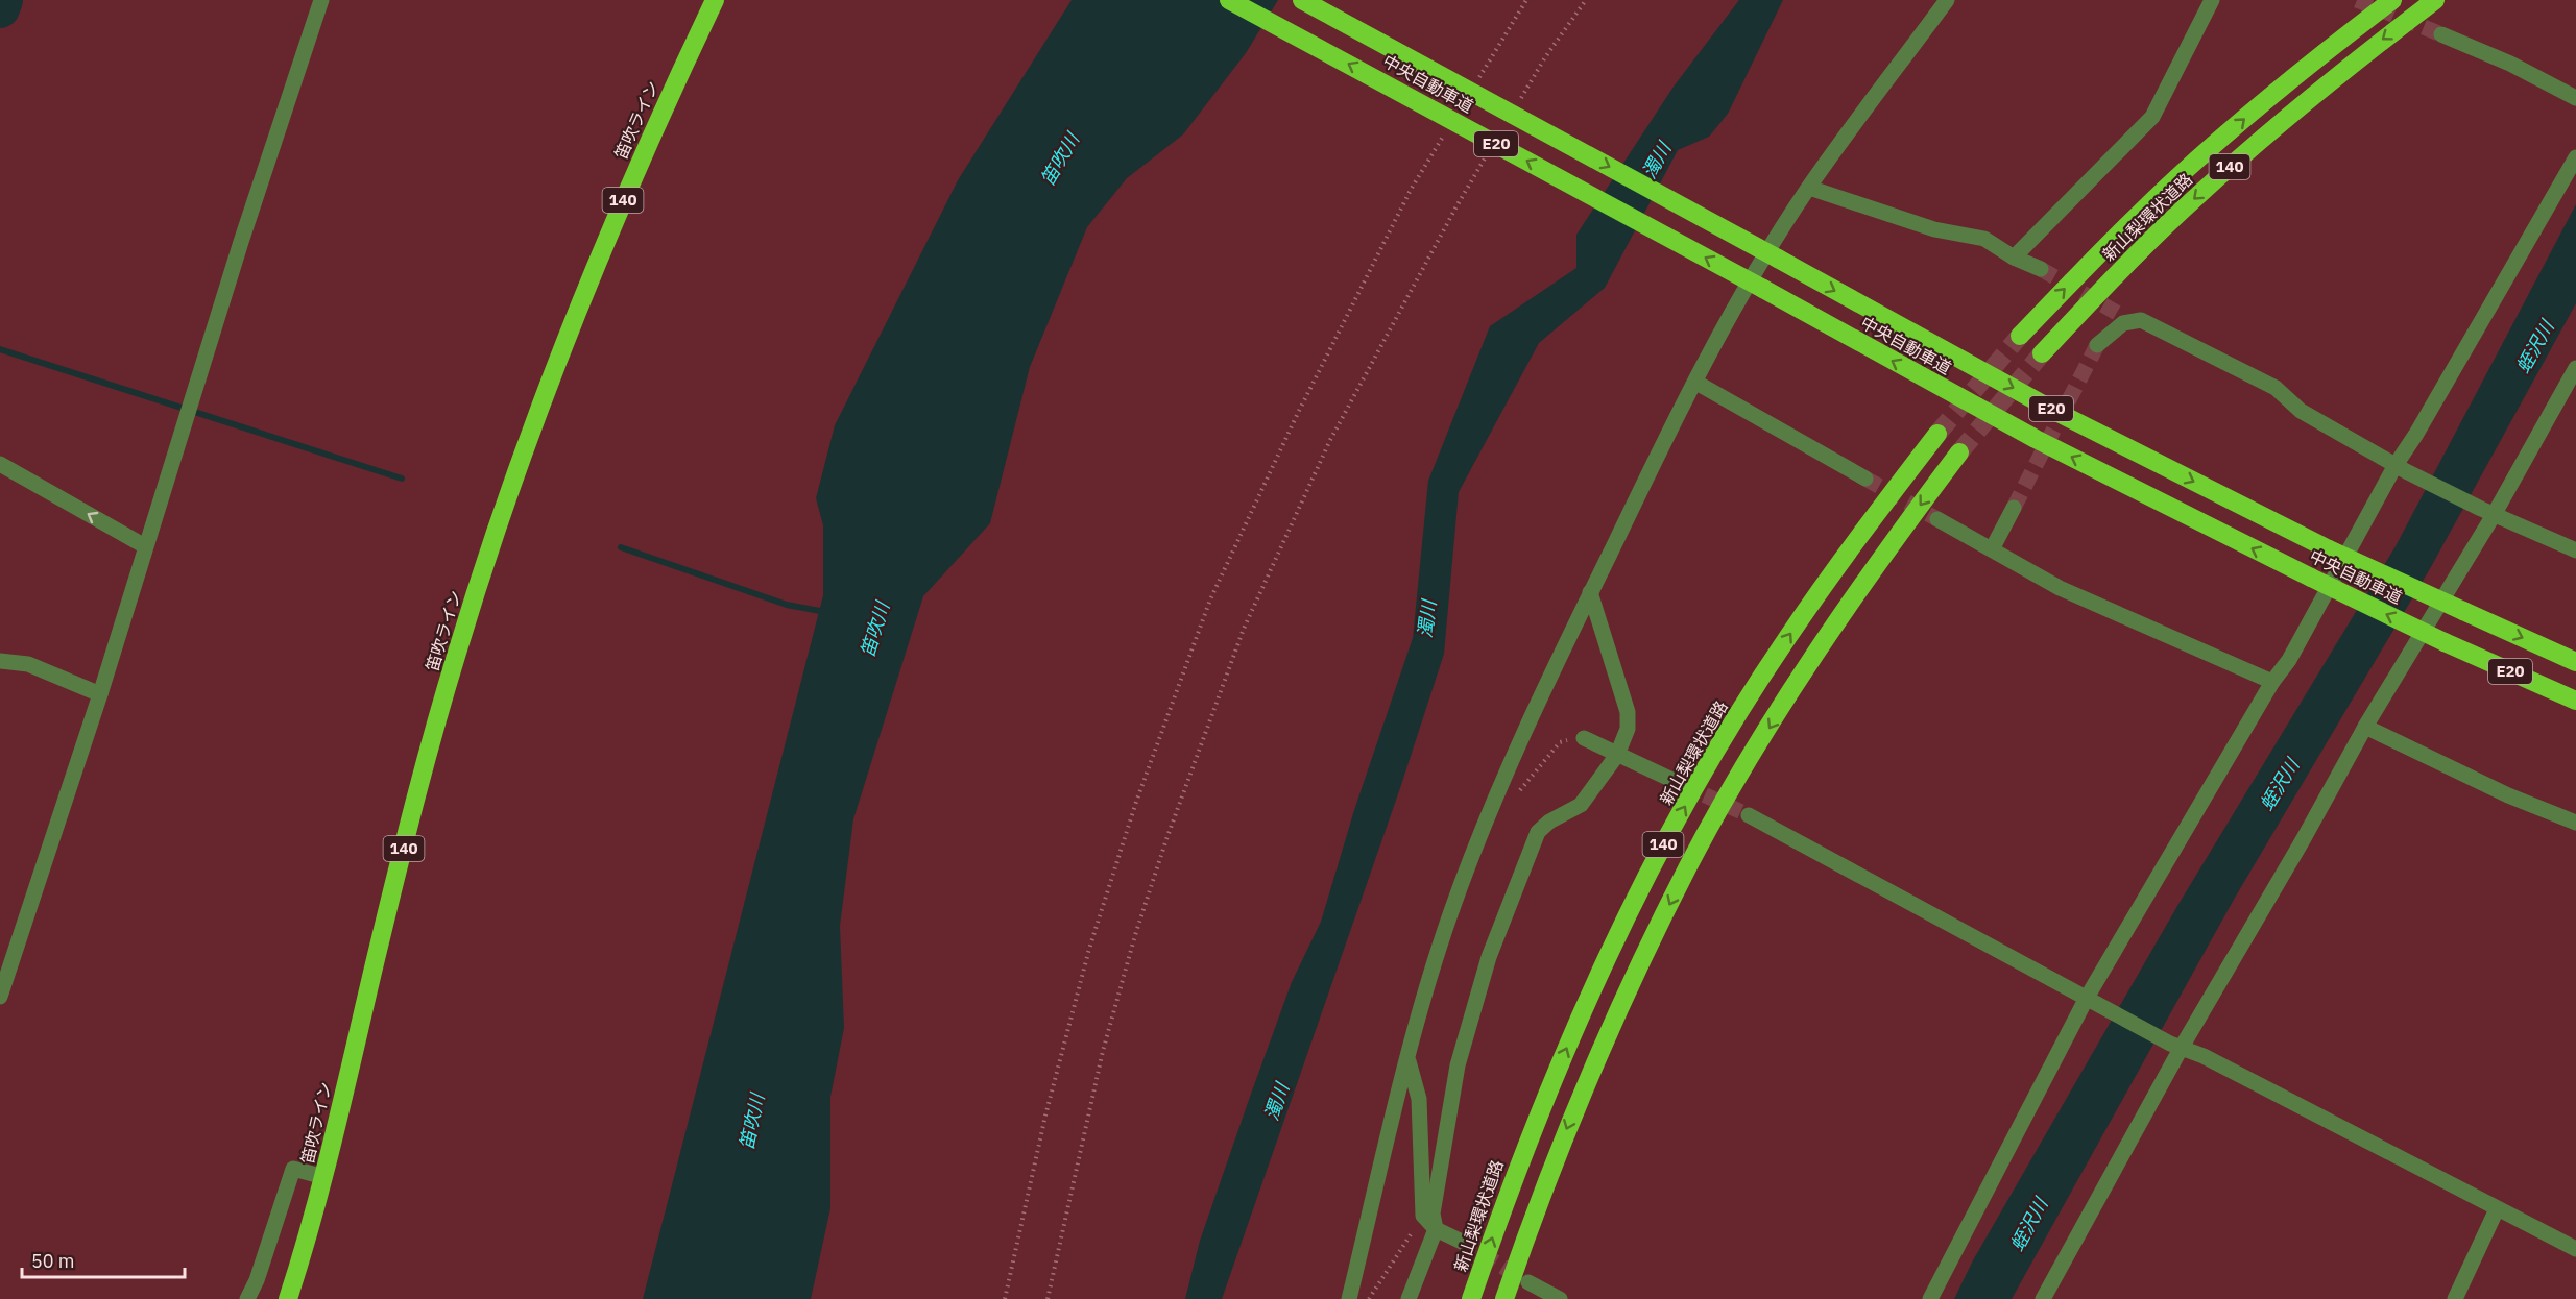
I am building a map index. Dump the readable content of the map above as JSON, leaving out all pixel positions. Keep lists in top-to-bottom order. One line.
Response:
{"streets":{"highway":["中央自動車道","笛吹ライン","E20","140","新山梨環状道路"]},"water":["笛吹川","濁川","蛭沢川"],"scale_bar":"50 m"}
